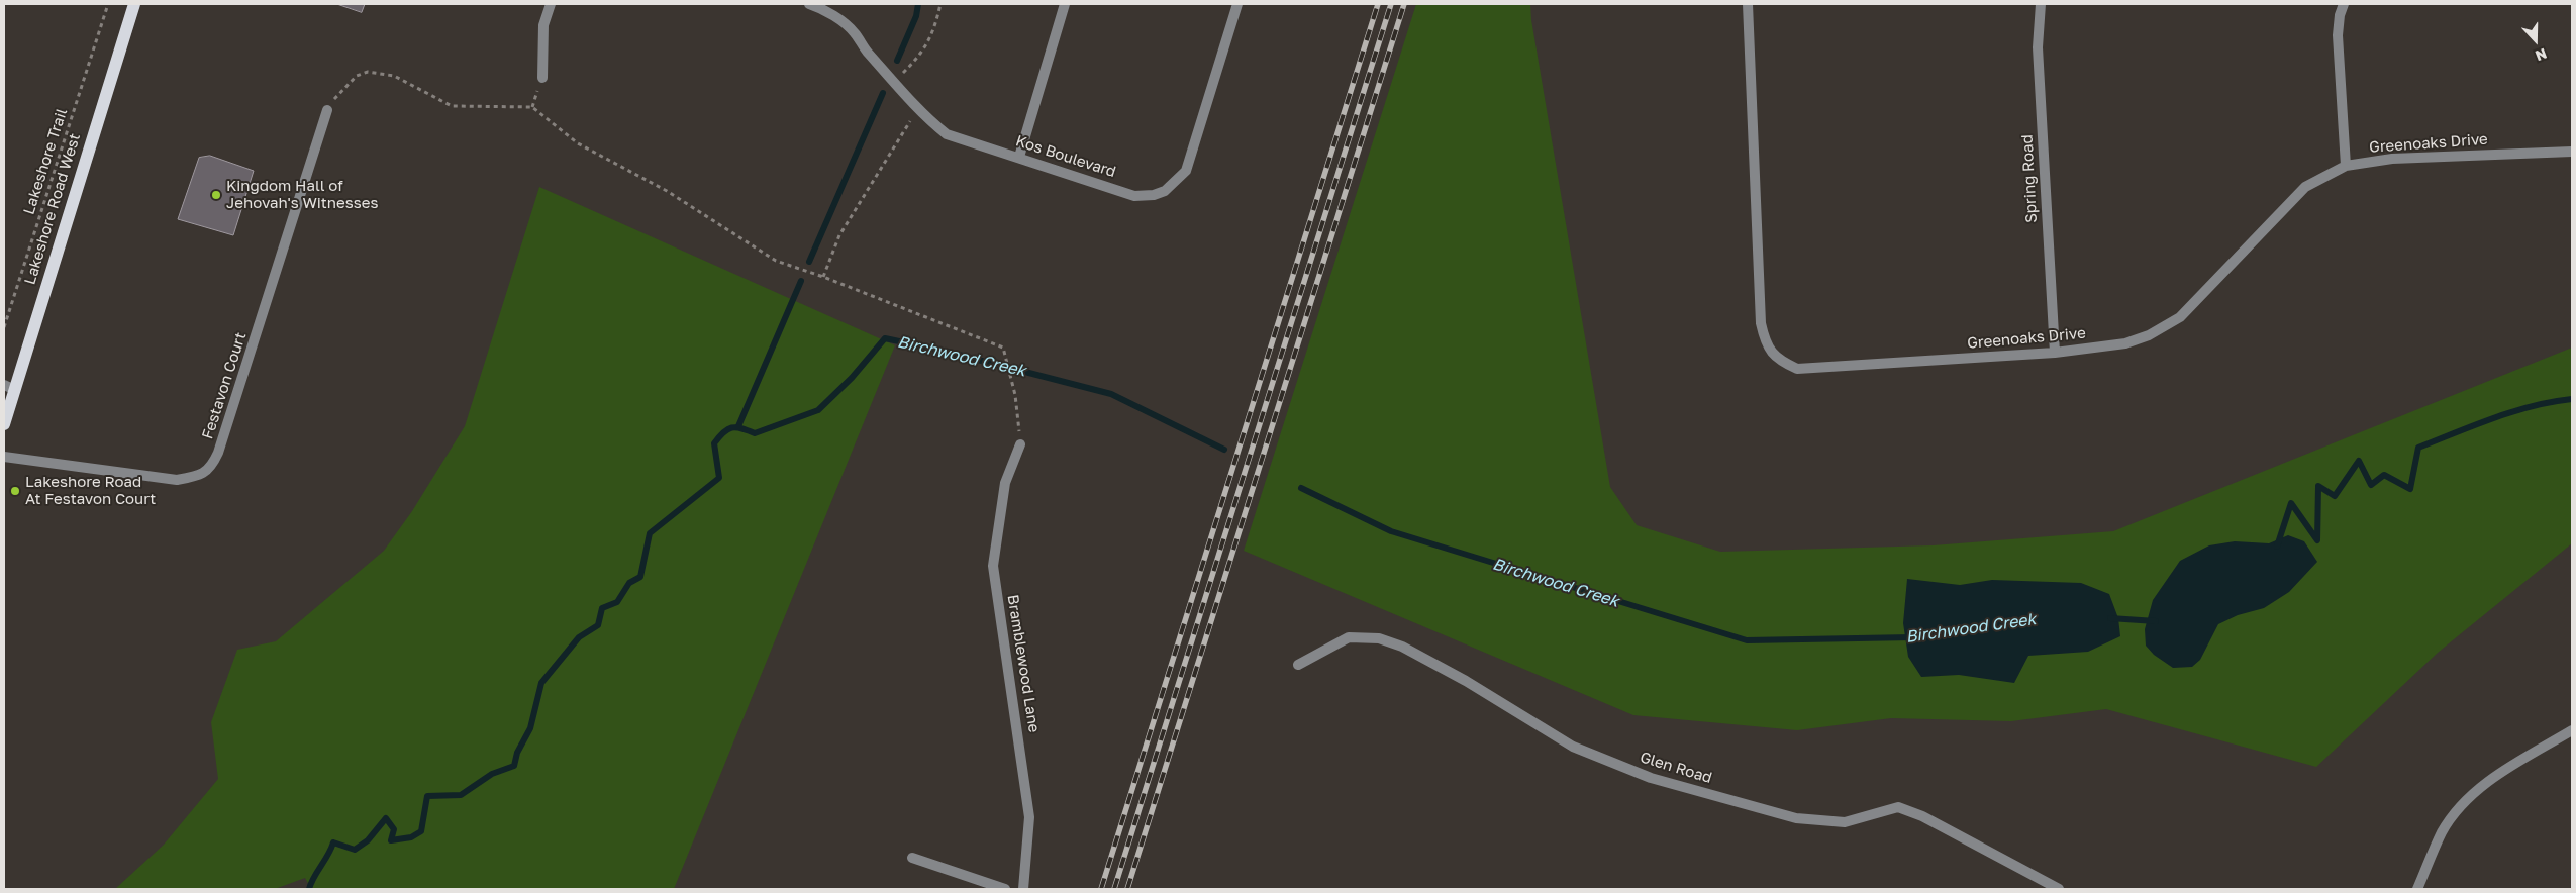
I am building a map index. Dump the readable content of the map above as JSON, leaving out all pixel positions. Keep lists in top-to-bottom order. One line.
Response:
{"streets":{"main road":["Lakeshore Road West"],"street":["Greenoaks Drive","Kos Boulevard","Spring Road","Festavon Court","Bramblewood Lane","Glen Road"],"path":["Lakeshore Trail"]},"crossings":[["Greenoaks Drive","Spring Road"]],"water":["Birchwood Creek"],"places":["Kingdom Hall of Jehovah's Witnesses","Lakeshore Road At Festavon Court"],"north":"bottom"}
